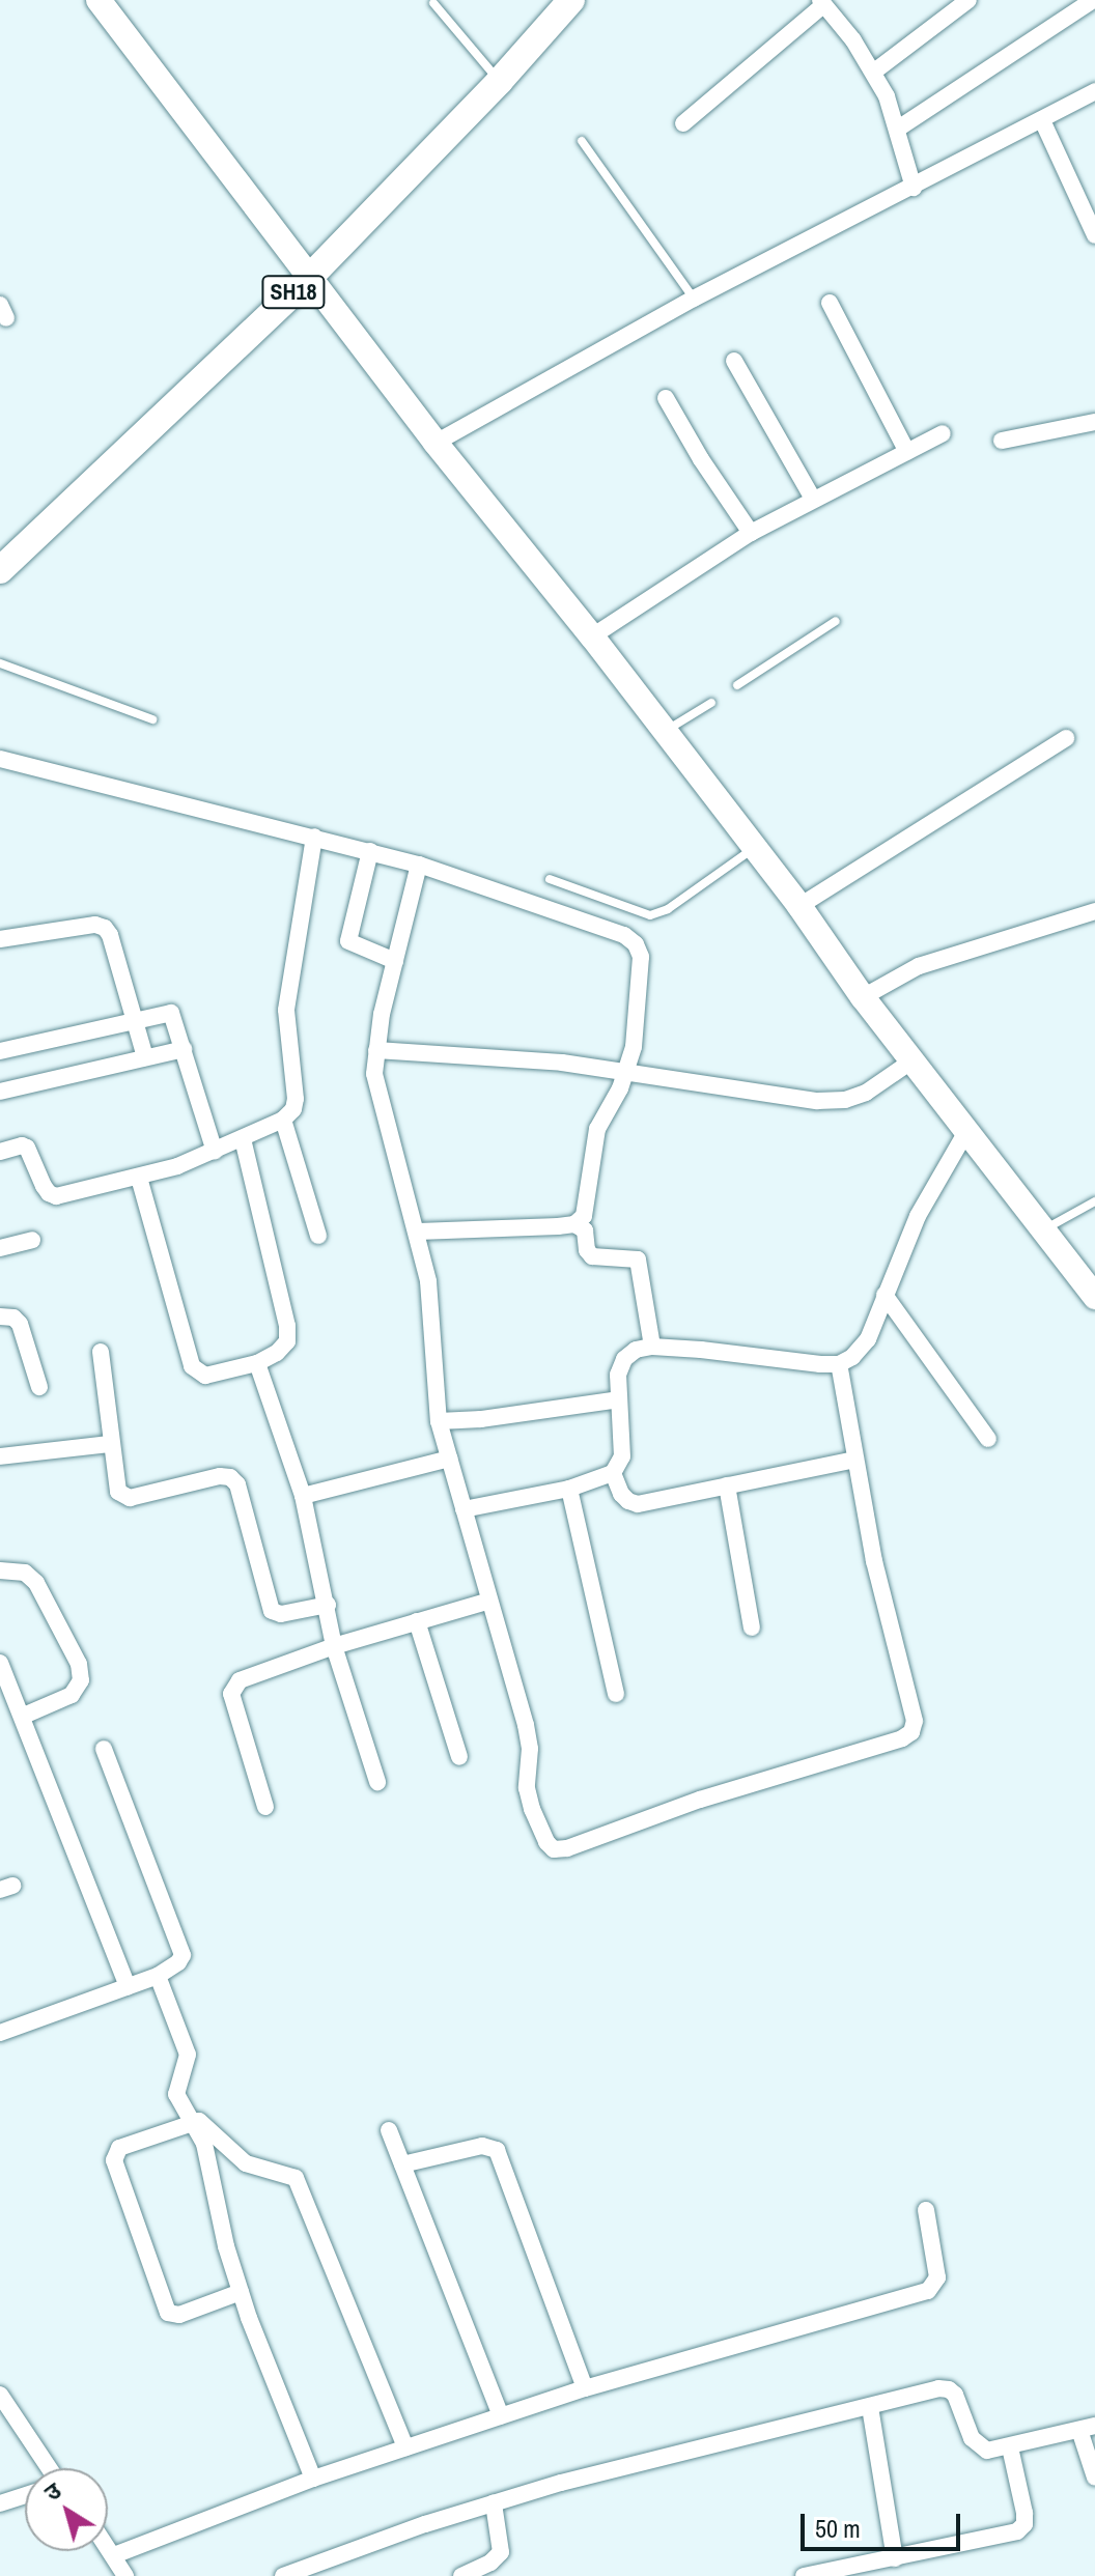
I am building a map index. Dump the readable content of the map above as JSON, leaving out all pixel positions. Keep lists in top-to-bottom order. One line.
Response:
{"streets":{"main road":["SH18"]},"scale_bar":"50 m","north":"top left"}
